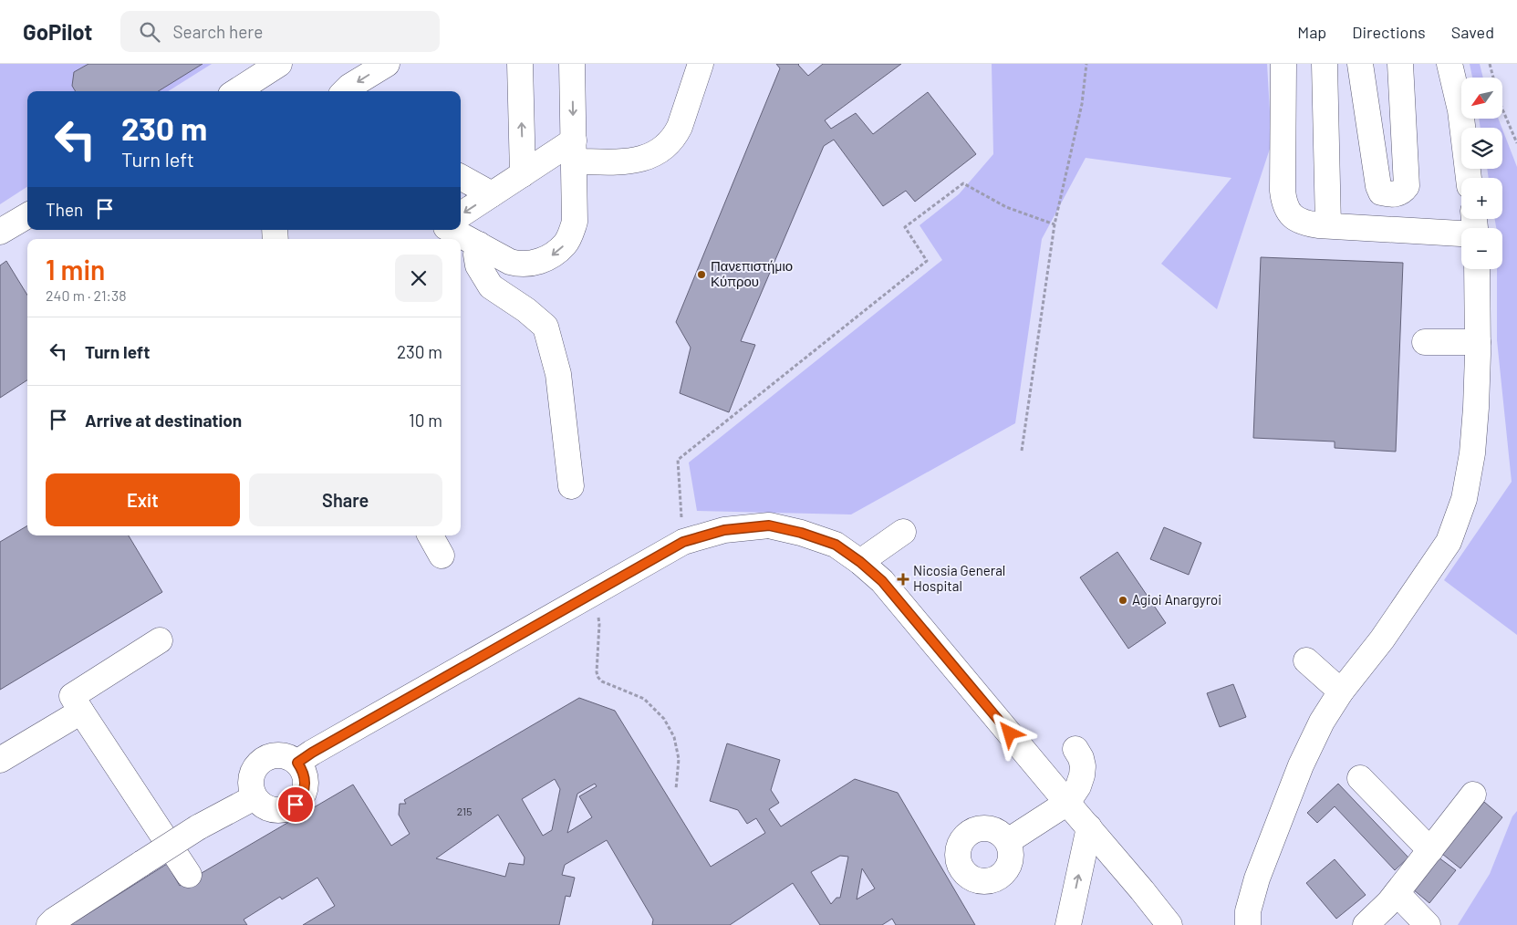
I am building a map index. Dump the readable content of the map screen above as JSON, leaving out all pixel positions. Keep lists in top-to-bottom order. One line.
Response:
{"places":{"other":["Πανεπιστήμιο Κύπρου","Agioi Anargyroi"],"health":["Nicosia General Hospital"]},"house_numbers":["215"],"north":"bottom left","page":{"header":"GoPilot","search":"Search here","nav":["Map","Directions","Saved"],"map_buttons":["+","−"],"turn":["230 m","Turn left"],"then":"Then","heading":["1 min","240 m · 21:38"],"list":[{"name":"Turn left","value":"230 m"},{"name":"Arrive at destination","value":"10 m"}],"buttons":["Exit","Share"]}}
